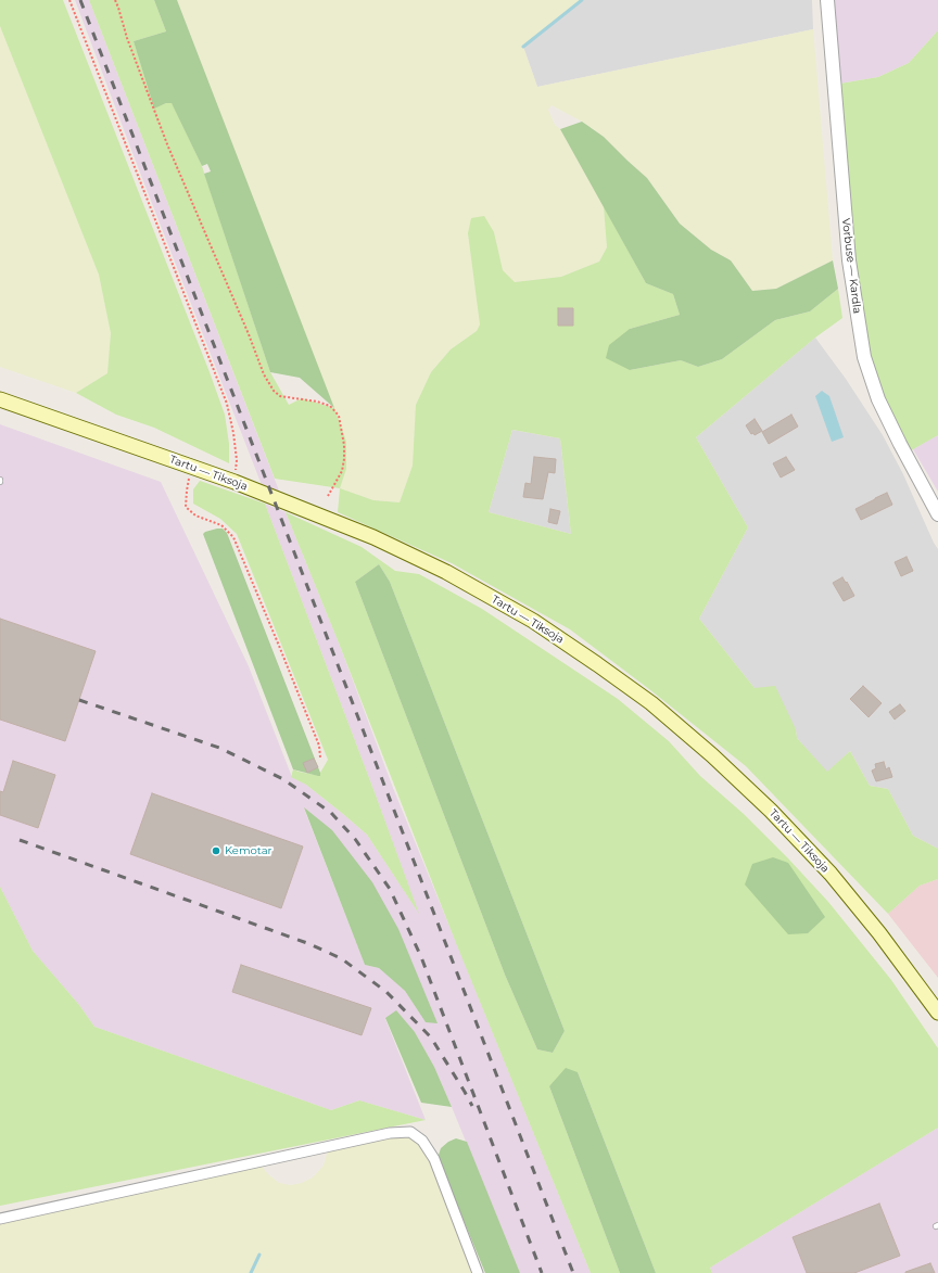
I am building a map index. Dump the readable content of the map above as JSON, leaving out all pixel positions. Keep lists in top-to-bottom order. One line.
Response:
{"streets":{"main road":["Tartu — Tiksoja"],"street":["Vorbuse — Kardla"]},"places":["Kemotar"]}
